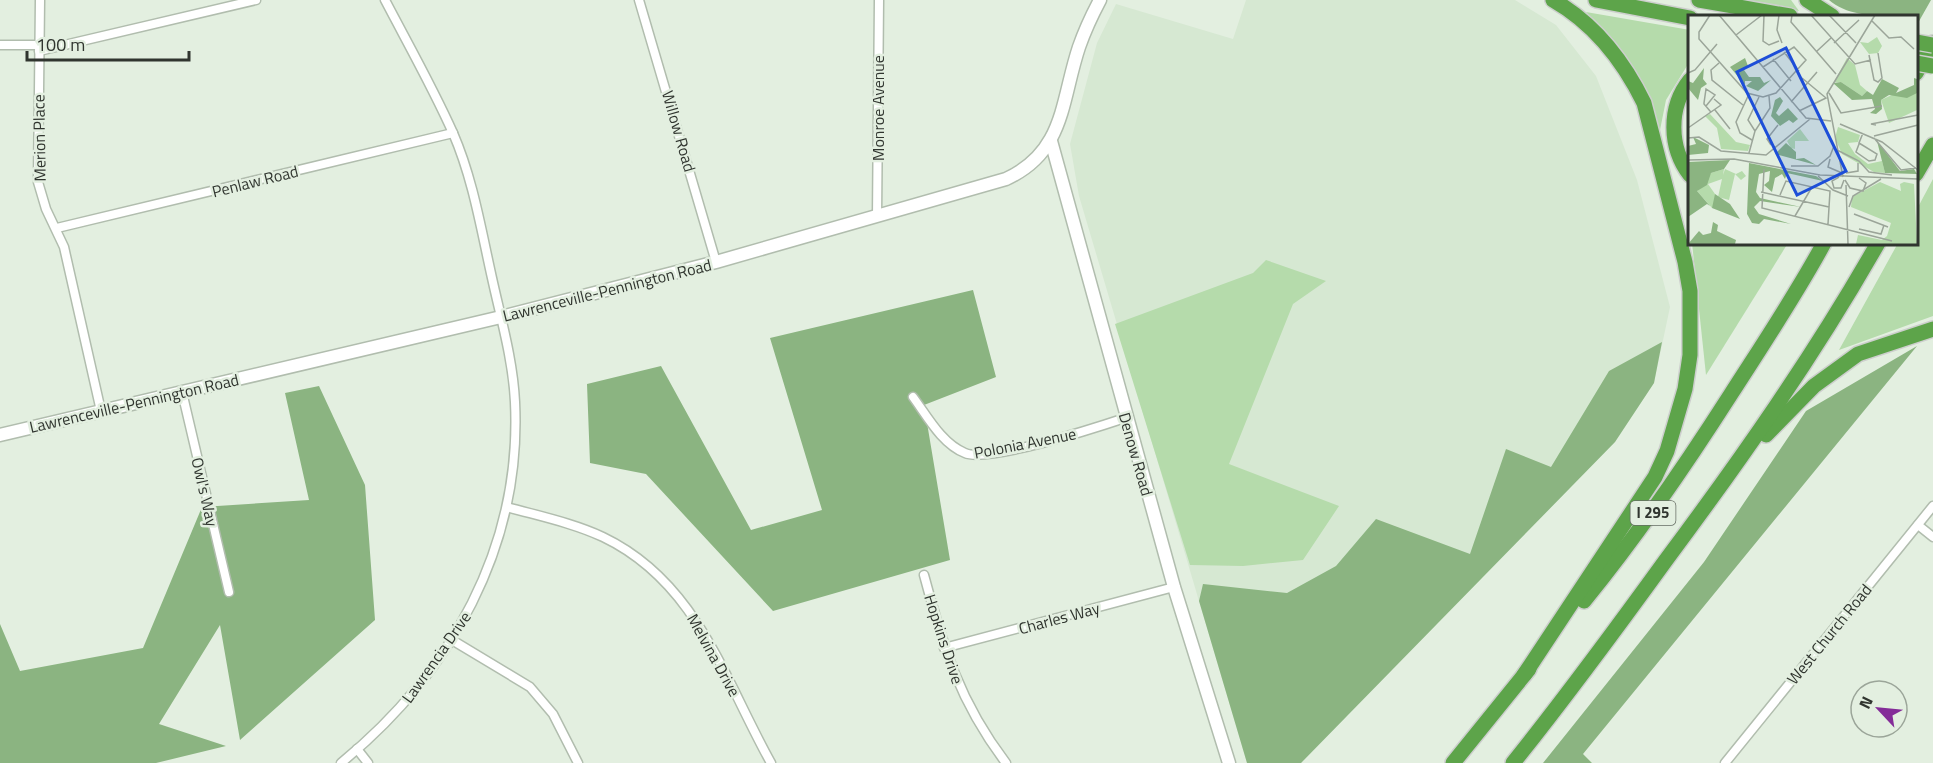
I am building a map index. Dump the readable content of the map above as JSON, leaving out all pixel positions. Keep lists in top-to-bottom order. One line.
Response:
{"streets":{"highway":["I 295"],"street":["Monroe Avenue","Willow Road","Merion Place","Penlaw Road","Lawrenceville-Pennington Road","Polonia Avenue","Denow Road","Owl's Way","Charles Way","West Church Road","Hopkins Drive","Melvina Drive","Lawrencia Drive"]},"crossings":[["Monroe Avenue","Lawrenceville-Pennington Road"],["Willow Road","Lawrenceville-Pennington Road"],["Merion Place","Penlaw Road"],["Merion Place","Lawrenceville-Pennington Road"],["Lawrenceville-Pennington Road","Denow Road"],["Lawrenceville-Pennington Road","Owl's Way"],["Lawrenceville-Pennington Road","Lawrencia Drive"],["Polonia Avenue","Denow Road"],["Denow Road","Charles Way"],["Charles Way","Hopkins Drive"],["Melvina Drive","Lawrencia Drive"]],"scale_bar":"100 m","north":"top left"}
